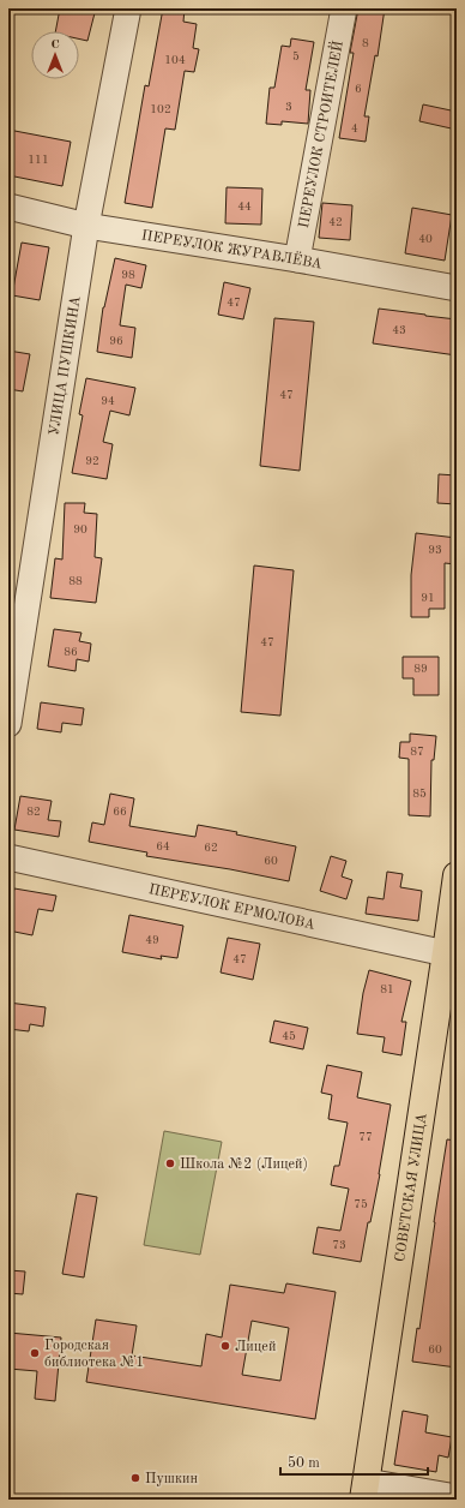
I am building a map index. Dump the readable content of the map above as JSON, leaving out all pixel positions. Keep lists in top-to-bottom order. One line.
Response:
{"streets":{"main road":["СОВЕТСКАЯ УЛИЦА"],"street":["ПЕРЕУЛОК СТРОИТЕЛЕЙ","ПЕРЕУЛОК ЖУРАВЛЁВА","УЛИЦА ПУШКИНА","ПЕРЕУЛОК ЕРМОЛОВА"]},"crossings":[["ПЕРЕУЛОК СТРОИТЕЛЕЙ","ПЕРЕУЛОК ЖУРАВЛЁВА"],["ПЕРЕУЛОК ЖУРАВЛЁВА","УЛИЦА ПУШКИНА"],["ПЕРЕУЛОК ЕРМОЛОВА","СОВЕТСКАЯ УЛИЦА"]],"places":["Школа №2 (Лицей)","Лицей","Городская библиотека №1","Пушкин"],"house_numbers":["8","5","104","6","3","102","4","111","44","42","40","98","47","43","96","47","94","92","90","93","88","91","47","86","89","87","85","82","66","64","62","60","49","47","81","45","77","75","73","60"],"scale_bar":"50 m","north":"top"}
